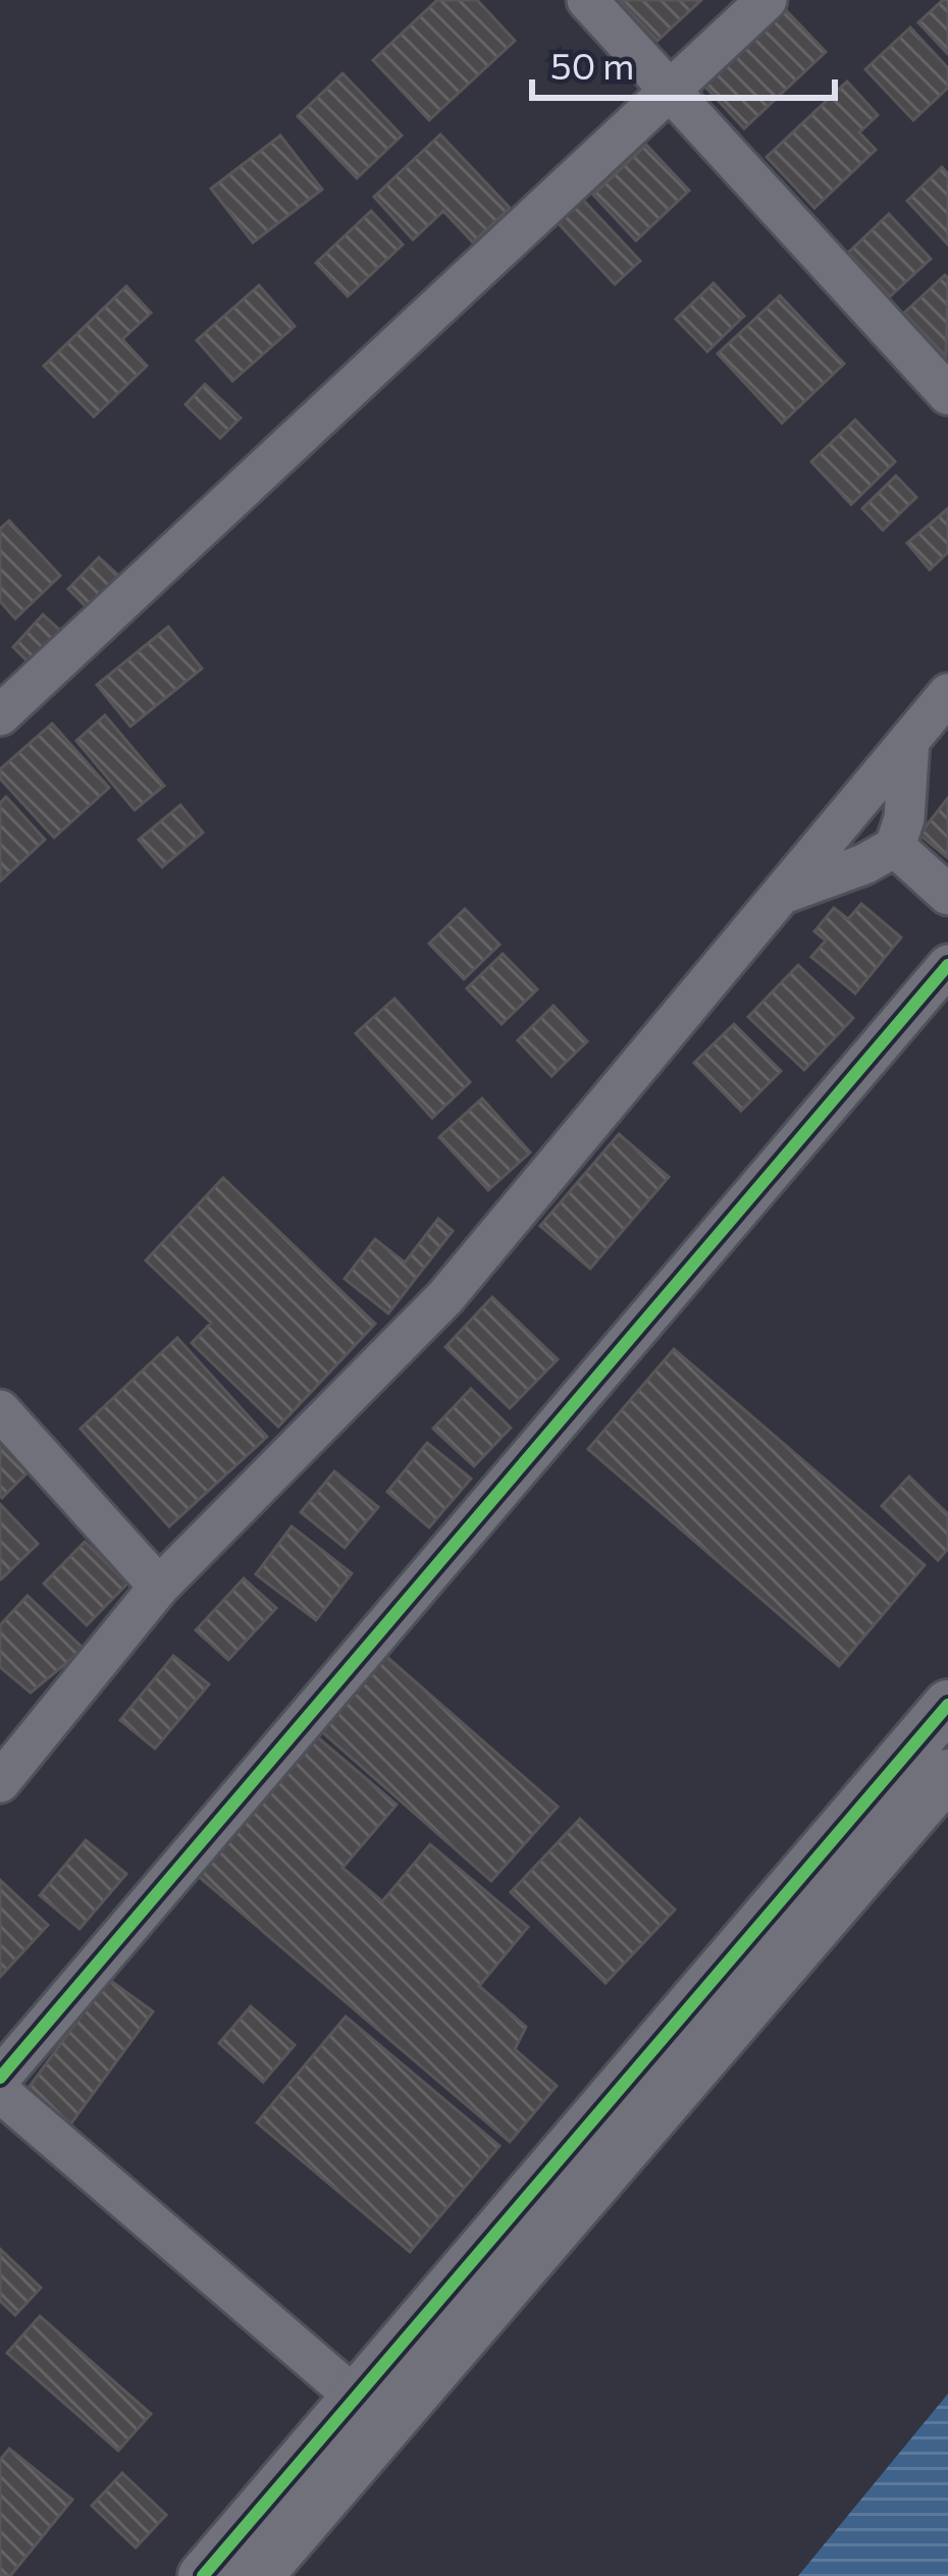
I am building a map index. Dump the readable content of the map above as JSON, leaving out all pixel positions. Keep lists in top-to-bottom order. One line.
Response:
{"scale_bar":"50 m"}
